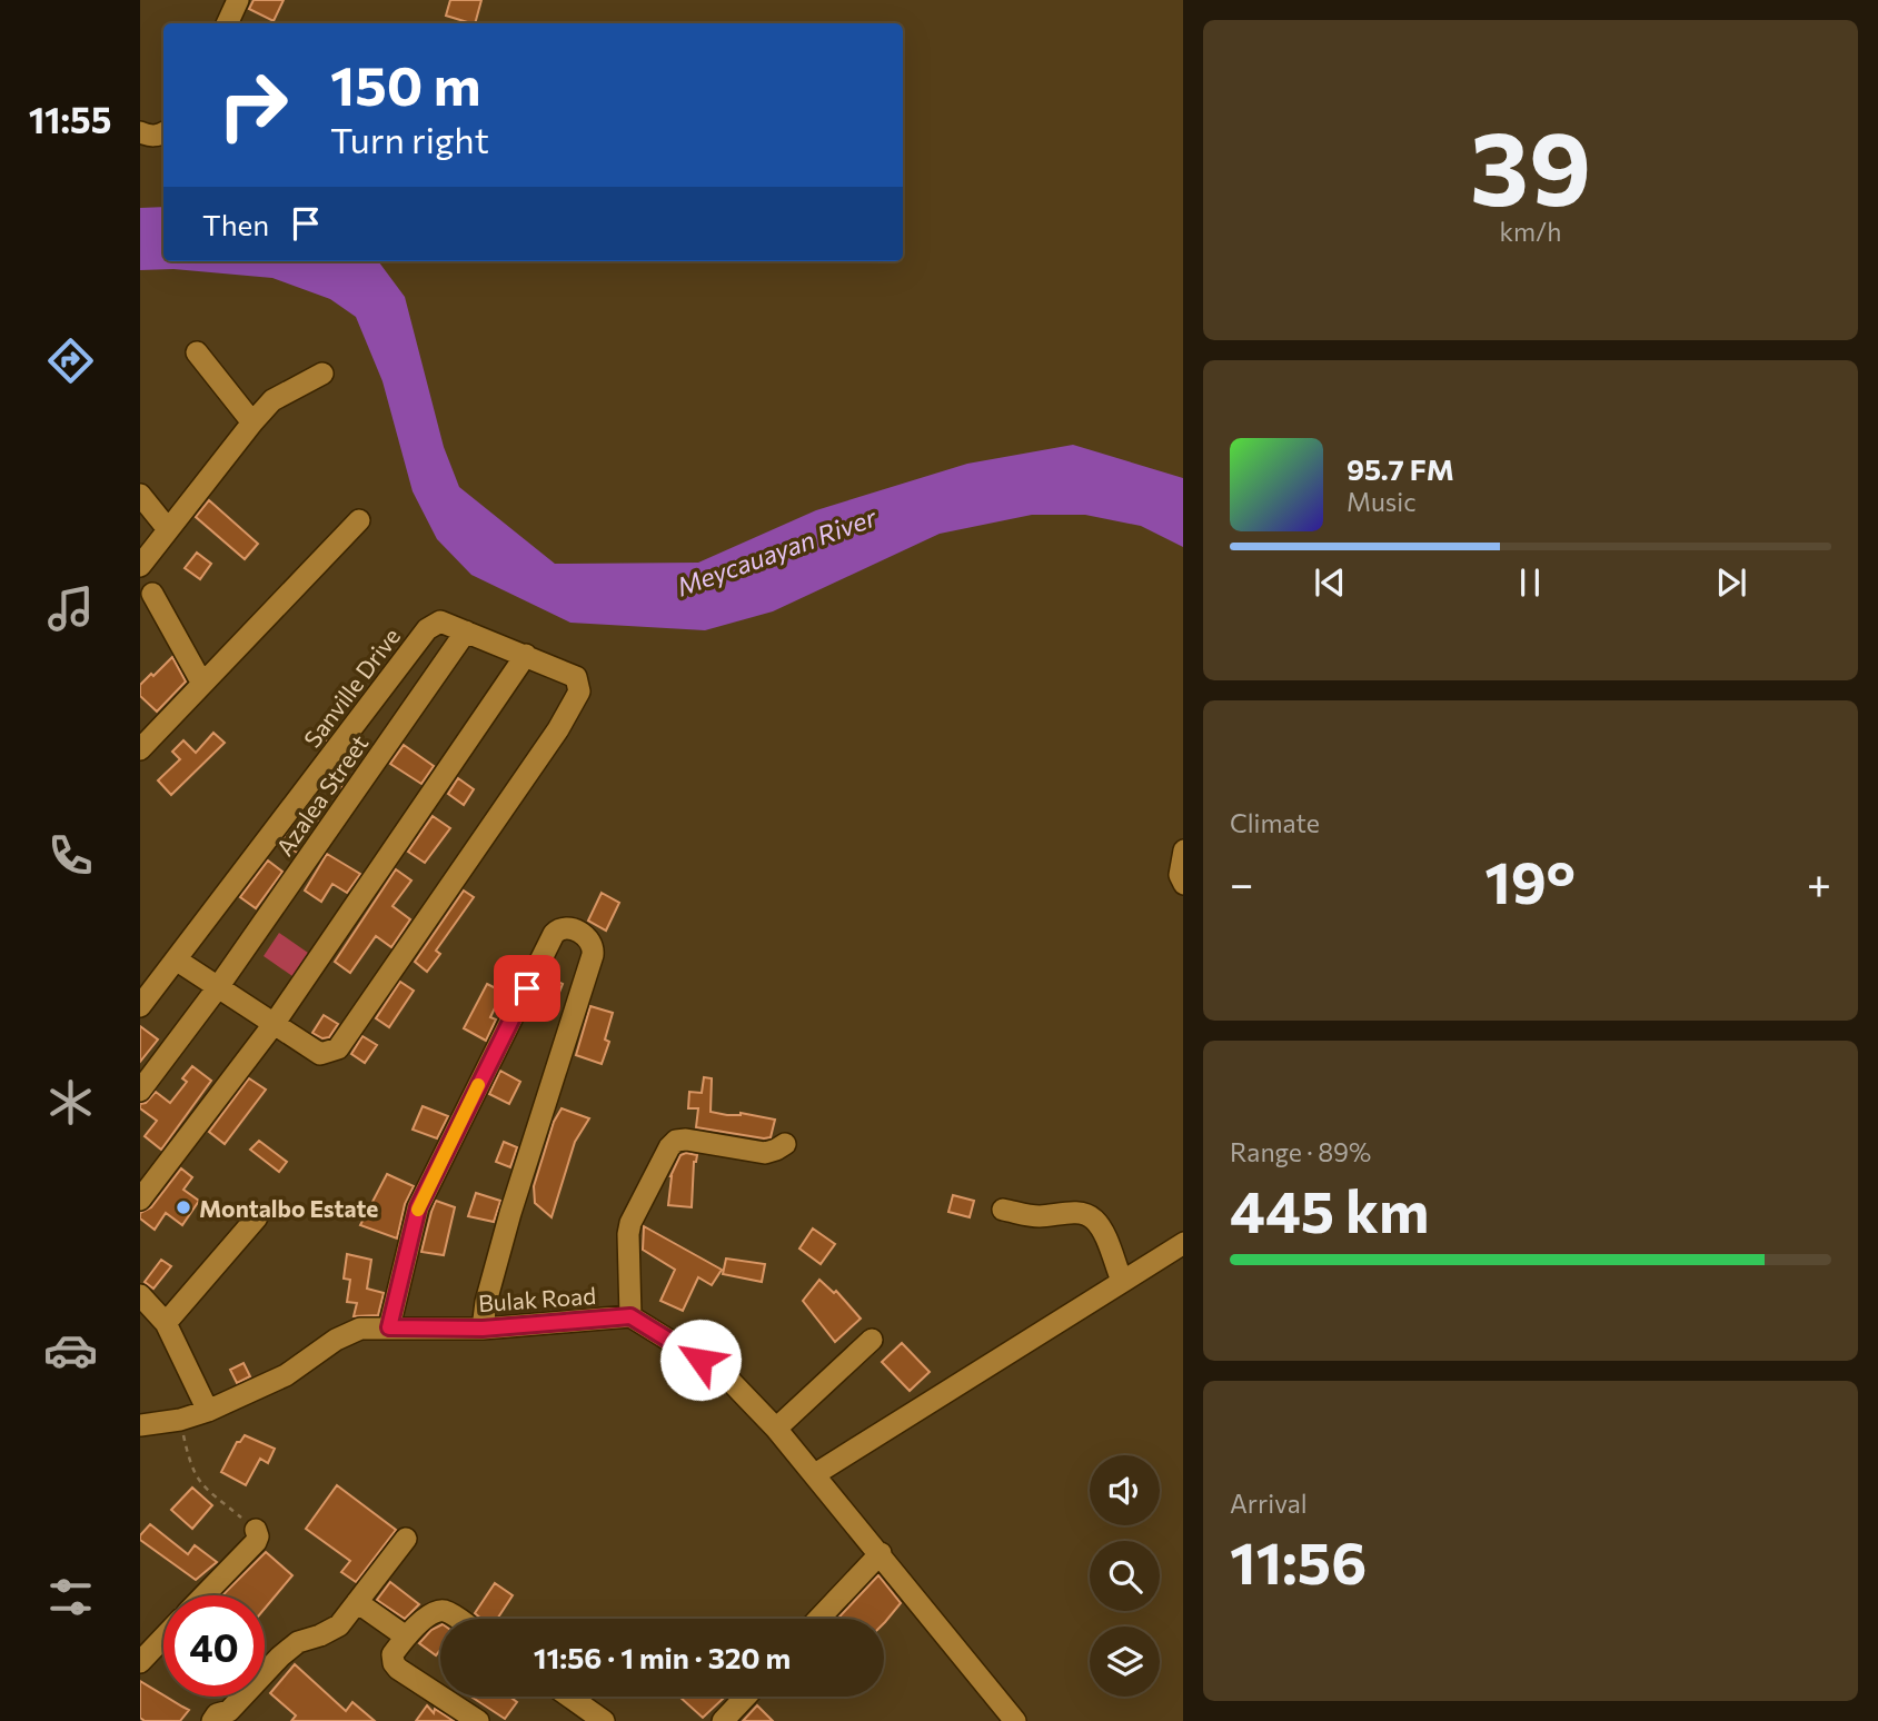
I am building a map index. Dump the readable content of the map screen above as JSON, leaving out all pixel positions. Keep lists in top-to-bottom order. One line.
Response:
{"streets":{"street":["Sanville Drive","Azalea Street","Bulak Road"]},"crossings":[["Sanville Drive","Azalea Street"]],"water":["Meycauayan River"],"places":["Montalbo Estate"],"page":{"tabs":"11:55","tile":[["39","km/h"],"Climate",["Range · 89%","445 km"],["Arrival","11:56"]],"turn":["150 m","Turn right"],"then":"Then","song":["95.7 FM","Music"],"heat":["−","19°","+"],"limit":"40","trip":"11:56 · 1 min · 320 m"}}
